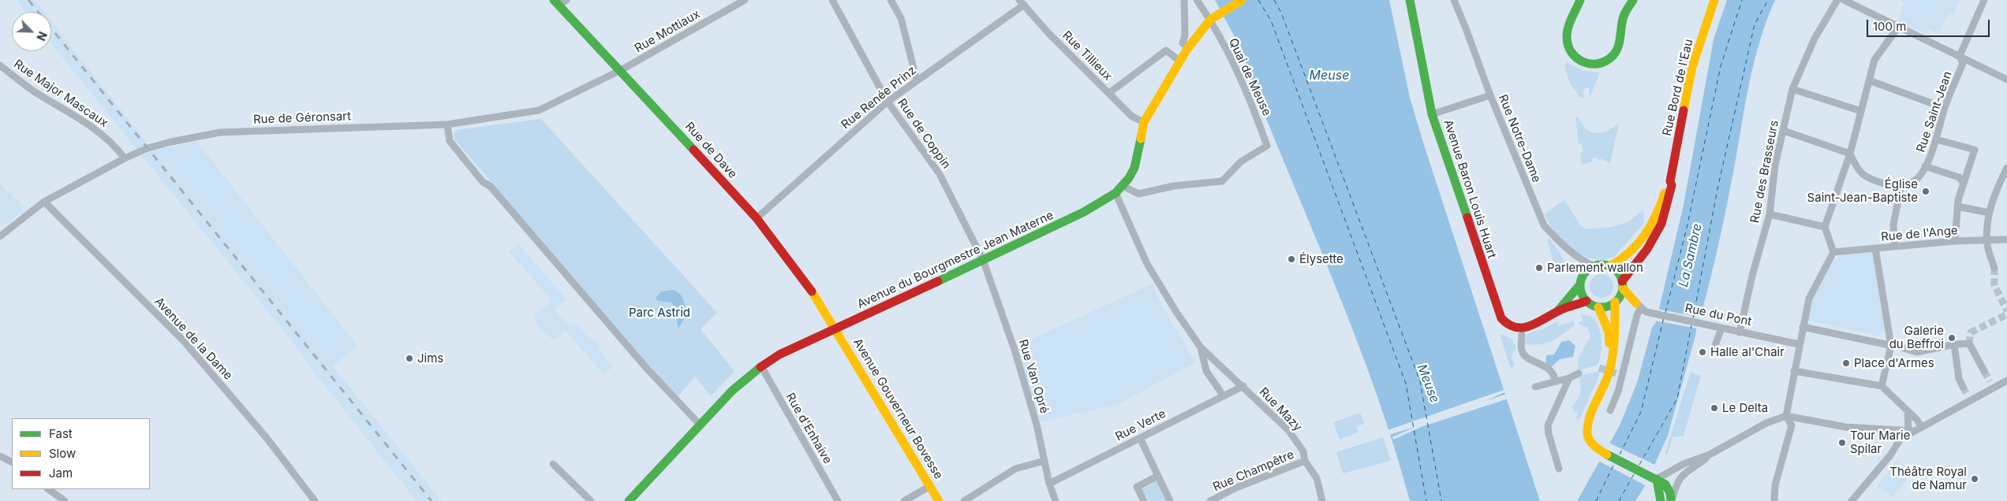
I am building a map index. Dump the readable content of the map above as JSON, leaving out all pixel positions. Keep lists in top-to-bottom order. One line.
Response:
{"streets":{"main road":["Rue Bord de l'Eau","Rue de Dave","Avenue Baron Louis Huart","Avenue du Bourgmestre Jean Materne","Rue du Pont","Avenue Gouverneur Bovesse"],"street":["Rue Mottiaux","Rue Tillieux","Quai de Meuse","Rue Major Mascaux","Rue Renée Prinz","Rue Saint-Jean","Rue de Géronsart","Rue de Coppin","Rue Notre-Dame","Rue des Brasseurs","Rue de l'Ange","Avenue de la Dame","Rue Van Opré","Rue Mazy","Rue Verte","Rue d'Enhaive","Rue Champêtre"]},"crossings":[["Rue Mottiaux","Rue de Géronsart"],["Rue Mottiaux","Rue de Dave"],["Rue Tillieux","Rue Renée Prinz"],["Rue Tillieux","Avenue du Bourgmestre Jean Materne"],["Quai de Meuse","Avenue du Bourgmestre Jean Materne"],["Rue Bord de l'Eau","Rue Notre-Dame"],["Rue Bord de l'Eau","Avenue Baron Louis Huart"],["Rue Bord de l'Eau","Rue du Pont"],["Rue Major Mascaux","Rue de Géronsart"],["Rue Renée Prinz","Rue de Coppin"],["Rue Renée Prinz","Rue de Dave"],["Rue de Géronsart","Rue de Dave"],["Rue de Géronsart","Avenue de la Dame"],["Rue de Coppin","Avenue du Bourgmestre Jean Materne"],["Rue de Coppin","Rue Van Opré"],["Rue Notre-Dame","Avenue Baron Louis Huart"],["Rue Notre-Dame","Rue du Pont"],["Rue de Dave","Avenue du Bourgmestre Jean Materne"],["Rue de Dave","Avenue Gouverneur Bovesse"],["Rue des Brasseurs","Rue du Pont"],["Avenue Baron Louis Huart","Rue du Pont"],["Avenue du Bourgmestre Jean Materne","Rue Van Opré"],["Avenue du Bourgmestre Jean Materne","Avenue Gouverneur Bovesse"],["Avenue du Bourgmestre Jean Materne","Rue Mazy"],["Avenue du Bourgmestre Jean Materne","Rue d'Enhaive"],["Rue Van Opré","Rue Verte"],["Rue Mazy","Rue Verte"],["Rue Mazy","Rue Champêtre"]],"water":["Meuse","La Sambre"],"parks":["Parc Astrid"],"places":["Église Saint-Jean-Baptiste","Élysette","Parlement wallon","Galerie du Beffroi","Halle al'Chair","Jims","Place d'Armes","Le Delta","Tour Marie Spilar","Théâtre Royal de Namur"],"legend":["Fast","Slow","Jam"],"scale_bar":"100 m","north":"bottom right"}
